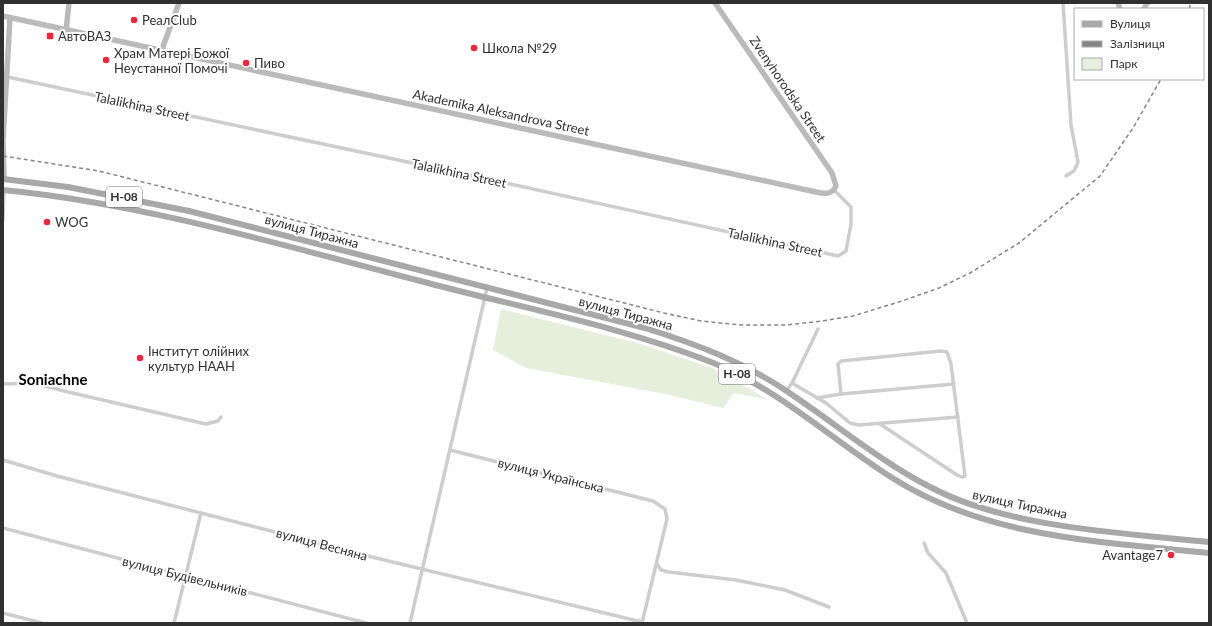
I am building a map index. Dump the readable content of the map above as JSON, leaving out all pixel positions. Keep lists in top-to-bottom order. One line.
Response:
{"streets":{"main road":["Н-08","вулиця Тиражна"],"street":["Zvenyhorodska Street","Talalikhina Street","Akademika Aleksandrova Street","вулиця Українська","вулиця Весняна","вулиця Будівельників"]},"crossings":[["Zvenyhorodska Street","Talalikhina Street"],["Zvenyhorodska Street","Akademika Aleksandrova Street"],["Talalikhina Street","Akademika Aleksandrova Street"]],"districts":["Soniachne"],"places":{"other":["РеалClub","Школа №29","Храм Матері Божої Неустанної Помочі","Пиво","WOG","Інститут олійних культур НААН","Avantage7"],"transit":["АвтоВАЗ"]},"legend":["Вулиця","Залізниця","Парк"]}
